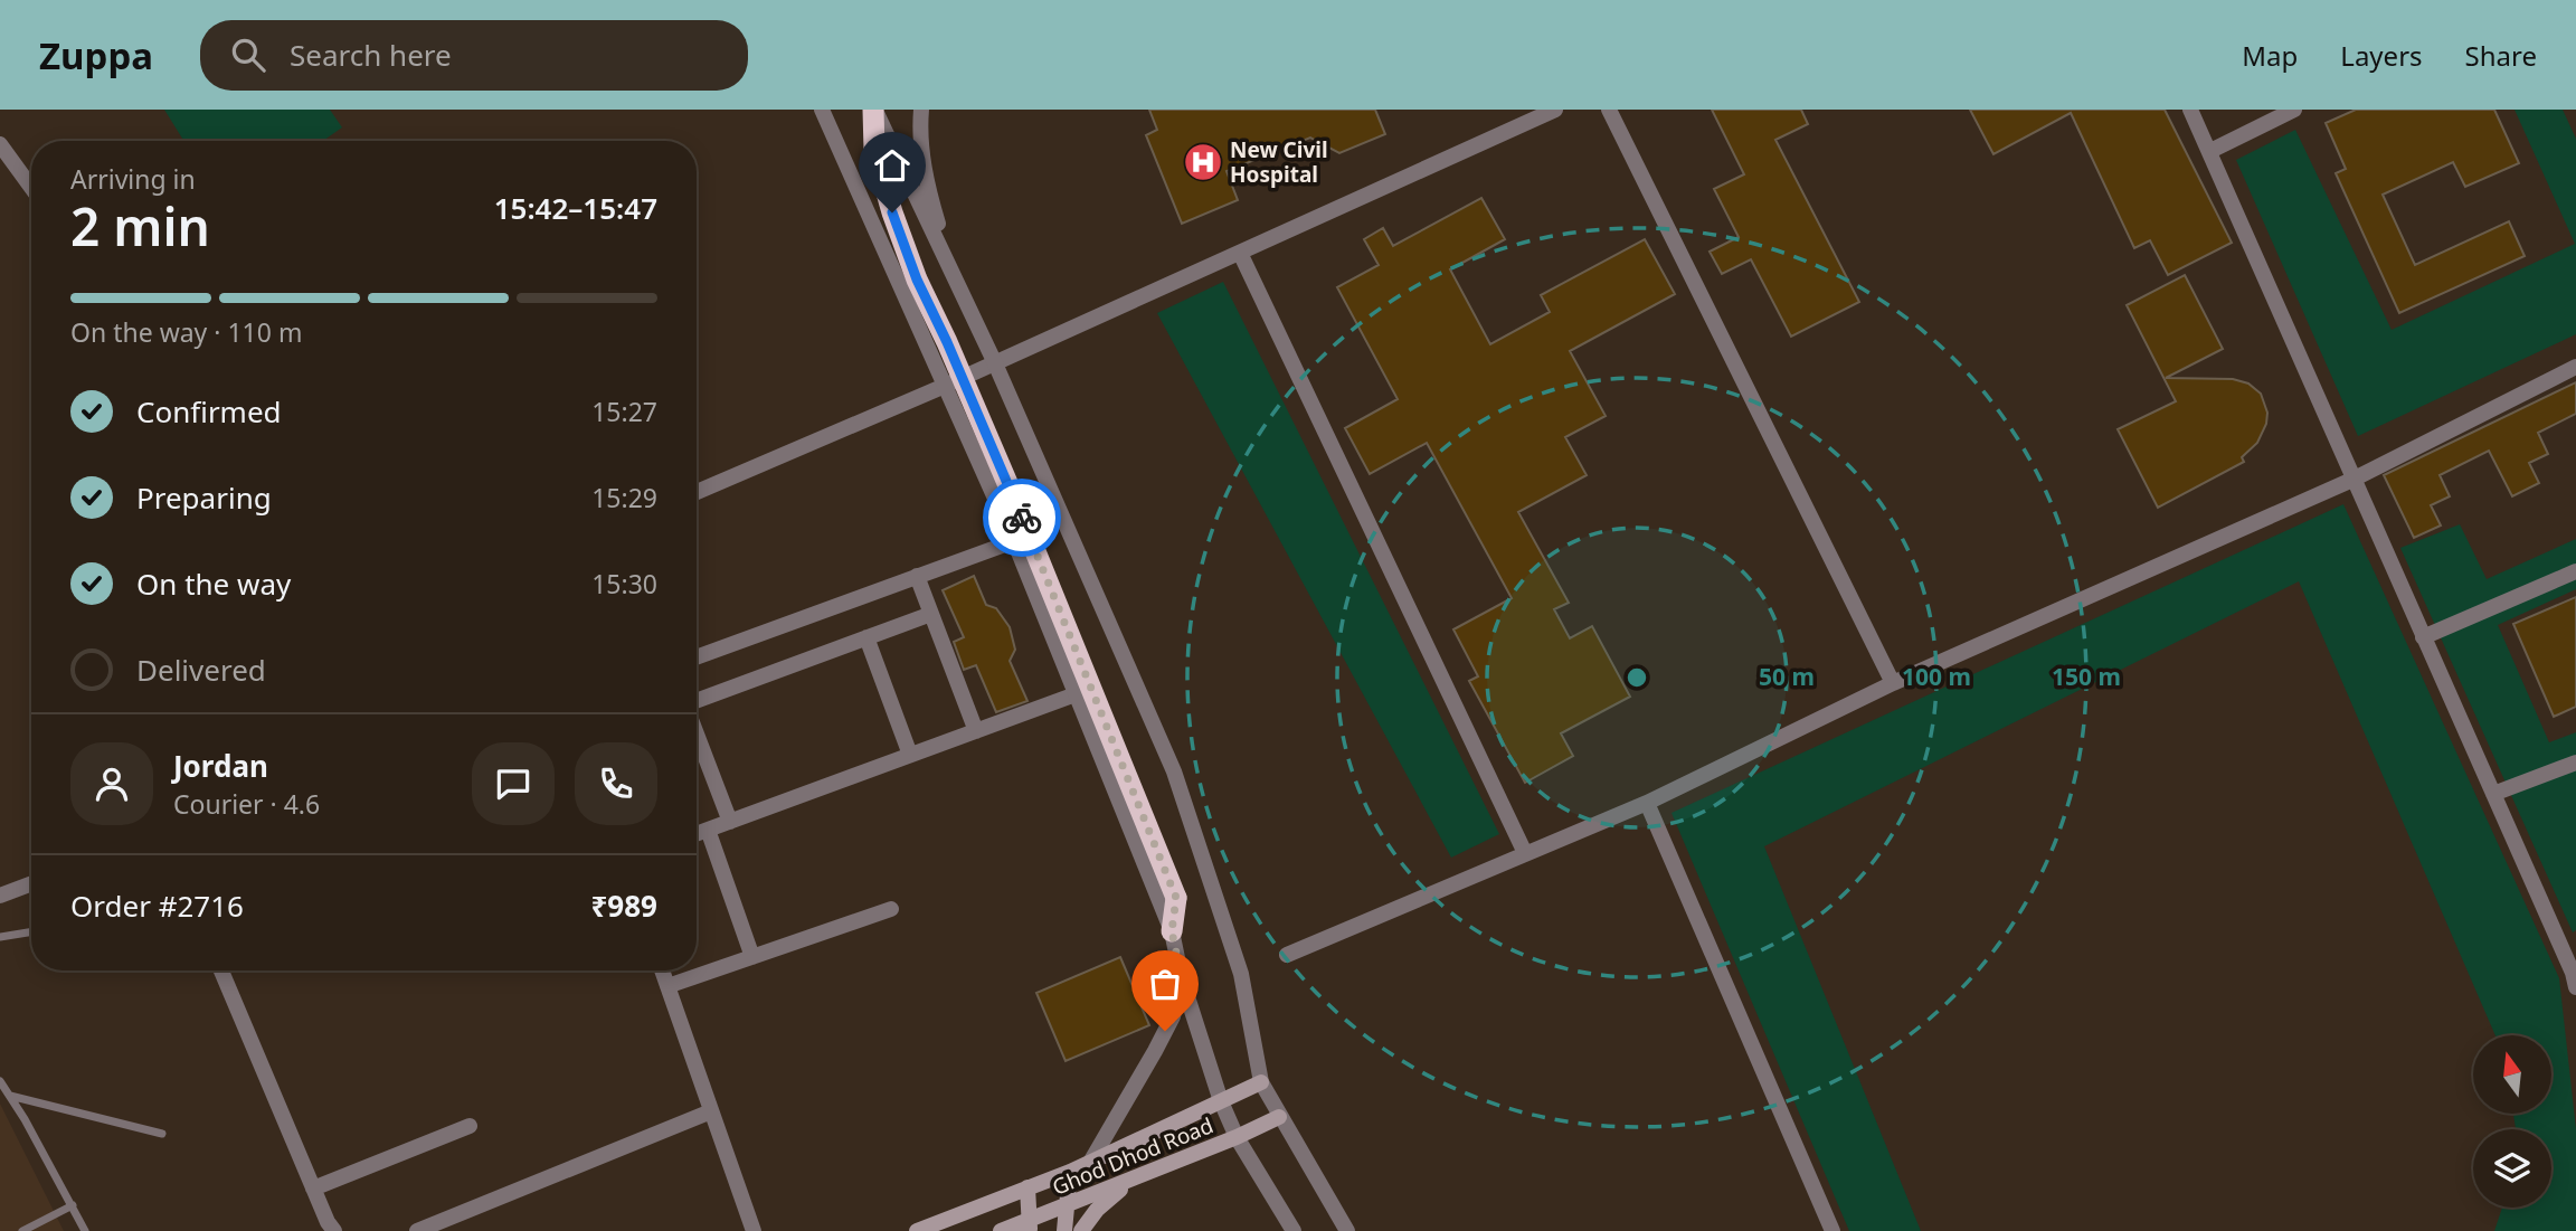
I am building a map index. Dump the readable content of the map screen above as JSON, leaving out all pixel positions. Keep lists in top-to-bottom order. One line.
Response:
{"streets":{"main road":["Ghod Dhod Road"]},"places":{"hospital":["New Civil Hospital"]},"north":"top","page":{"header":"Zuppa","search":"Search here","nav":["Map","Layers","Share"],"heading":["2 min","Arriving in","15:42–15:47"],"panel":["Jordan","Courier · 4.6","Order #2716","₹989"],"bar":"On the way · 110 m","list":[["Confirmed","15:27"],["Preparing","15:29"],["On the way","15:30"],"Delivered"]},"rings":["50 m","100 m","150 m"]}
